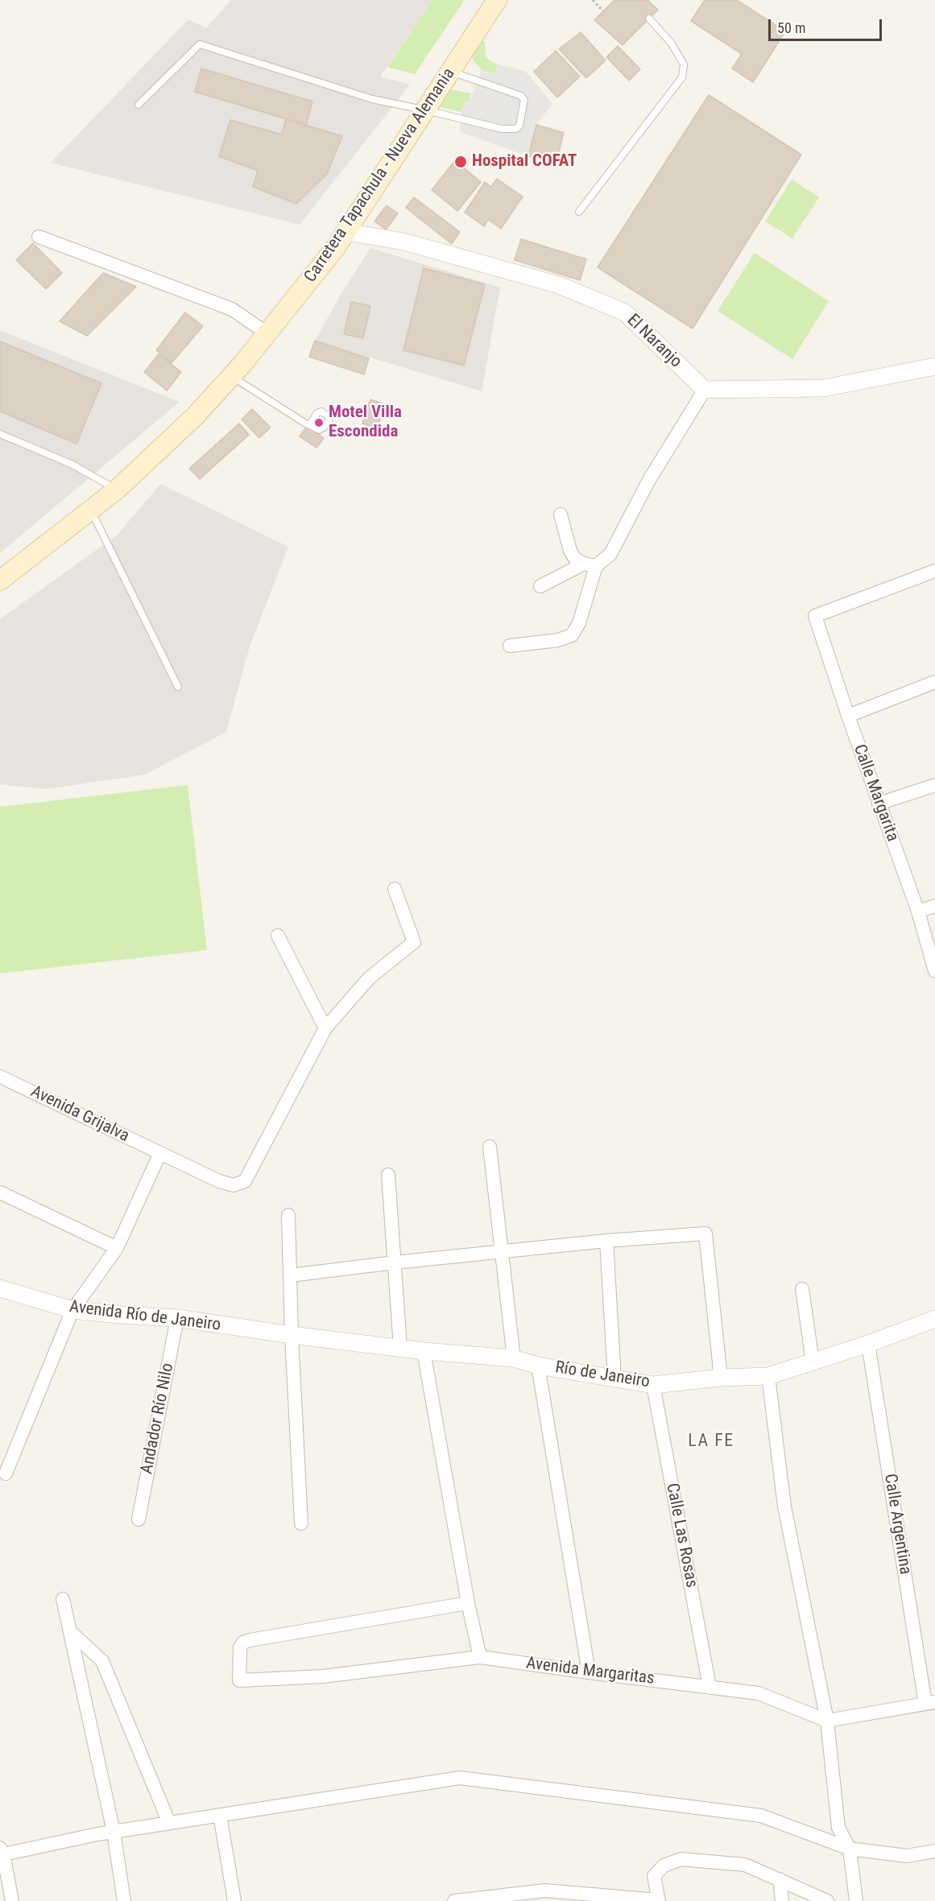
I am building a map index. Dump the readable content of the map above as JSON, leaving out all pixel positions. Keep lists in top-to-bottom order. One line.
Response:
{"streets":{"main road":["Carretera Tapachula - Nueva Alemania"],"street":["El Naranjo","Calle Margarita","Avenida Grijalva","Avenida Río de Janeiro","Río de Janeiro","Andador Río Nilo","Calle Argentina","Calle Las Rosas","Avenida Margaritas"]},"crossings":[["Carretera Tapachula - Nueva Alemania","El Naranjo"],["Avenida Río de Janeiro","Río de Janeiro"],["Avenida Río de Janeiro","Andador Río Nilo"],["Río de Janeiro","Calle Argentina"],["Río de Janeiro","Calle Las Rosas"],["Calle Las Rosas","Avenida Margaritas"]],"districts":["LA FE"],"places":["Hospital COFAT","Motel Villa Escondida"],"scale_bar":"50 m"}
